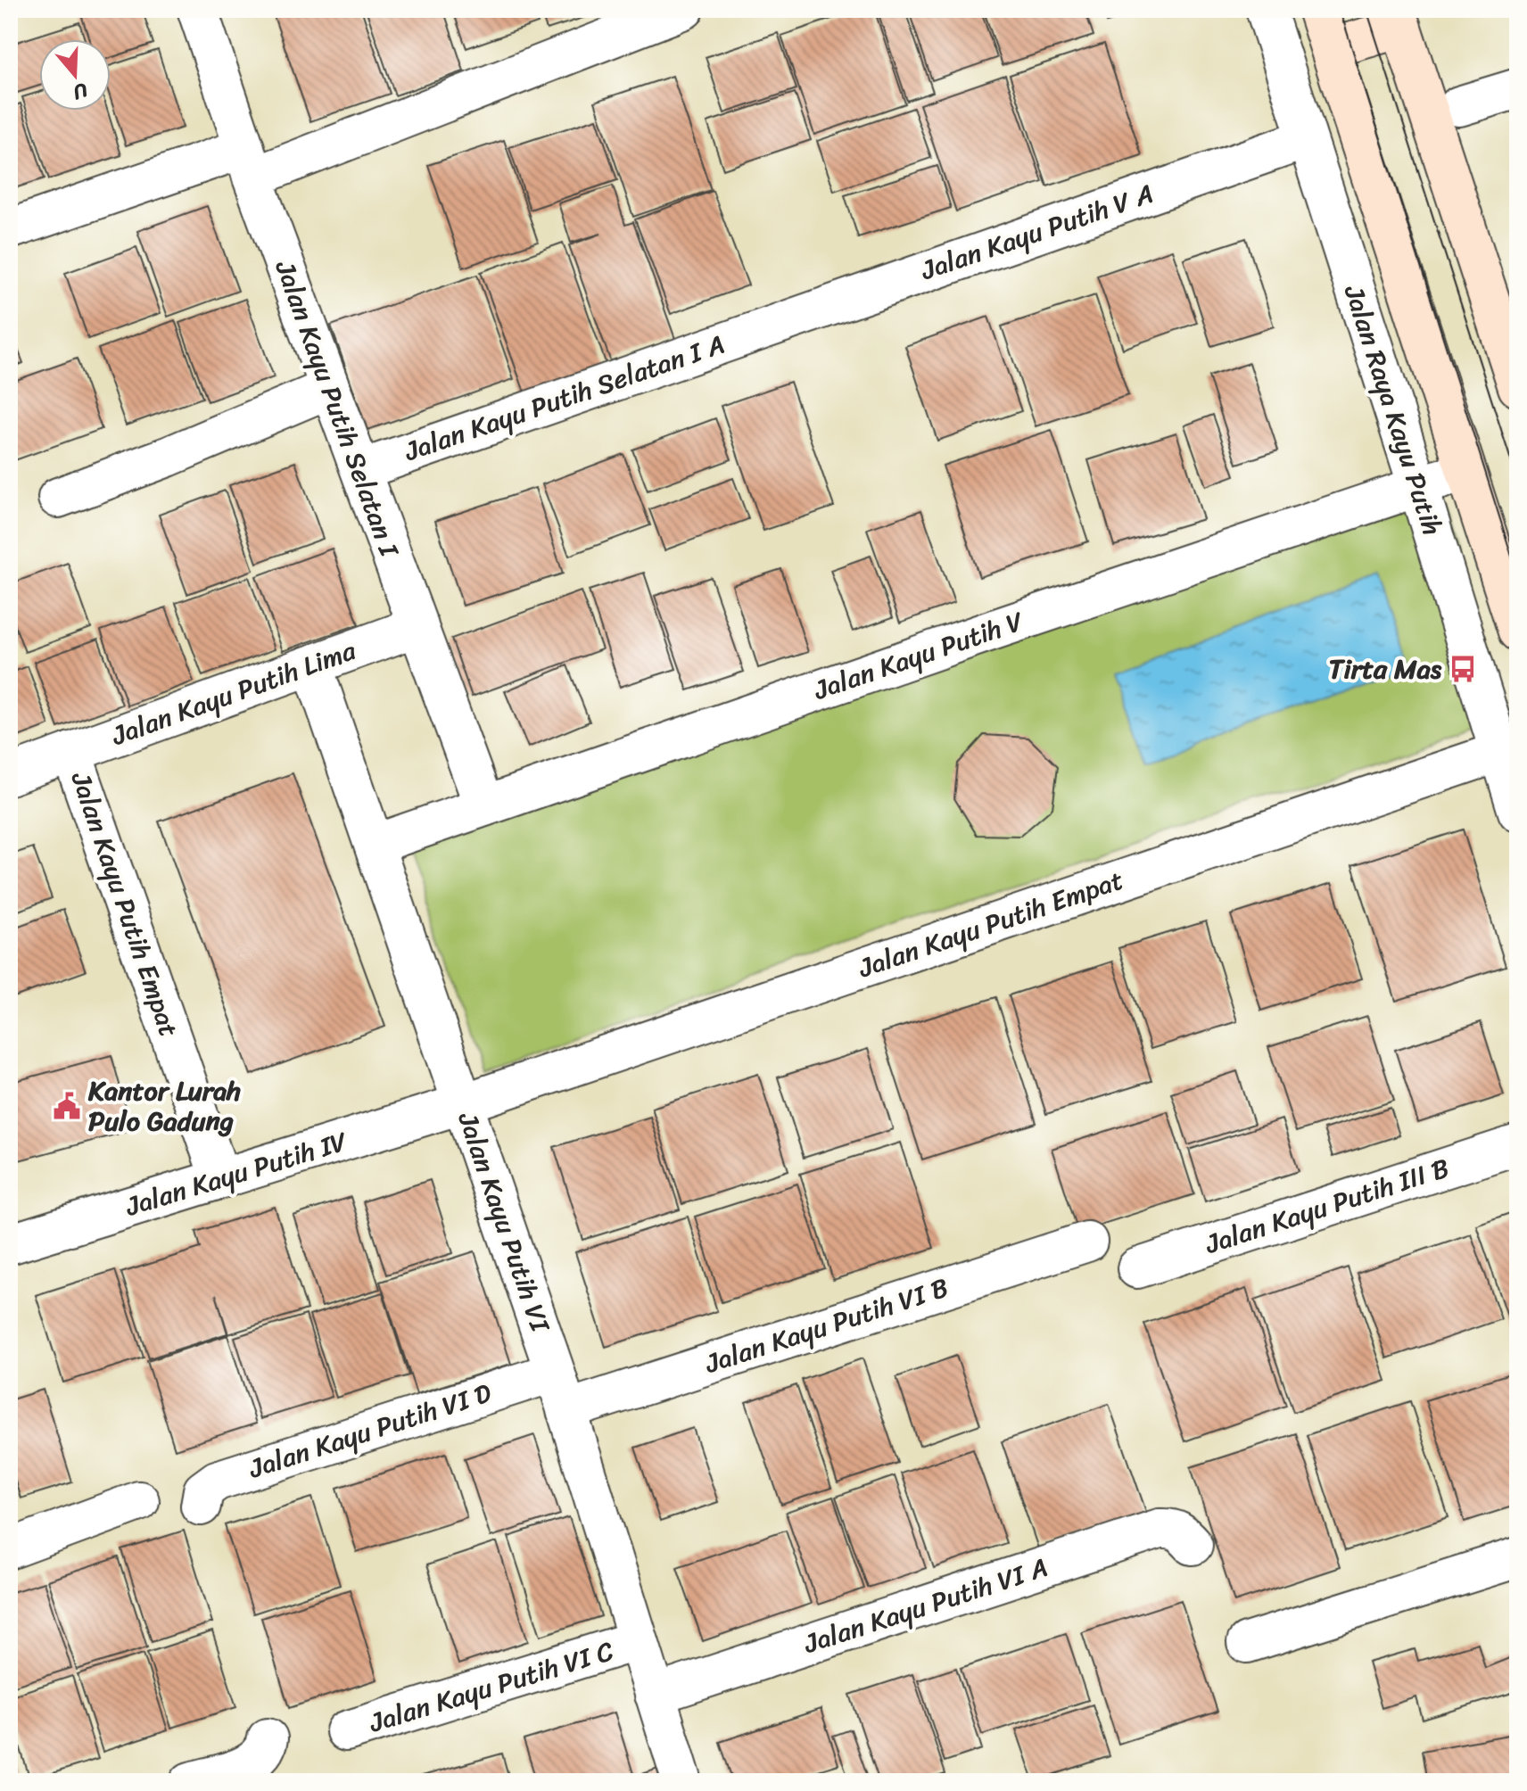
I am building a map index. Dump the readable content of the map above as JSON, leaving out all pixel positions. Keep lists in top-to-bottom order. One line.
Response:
{"streets":{"main road":["Jalan Raya Kayu Putih"],"street":["Jalan Kayu Putih V A","Jalan Kayu Putih Selatan I A","Jalan Kayu Putih Selatan I","Jalan Kayu Putih V","Jalan Kayu Putih Lima","Jalan Kayu Putih Empat","Jalan Kayu Putih IV","Jalan Kayu Putih III B","Jalan Kayu Putih VI","Jalan Kayu Putih VI B","Jalan Kayu Putih VI D","Jalan Kayu Putih VI A","Jalan Kayu Putih VI C"]},"crossings":[["Jalan Kayu Putih V A","Jalan Kayu Putih Selatan I A"],["Jalan Kayu Putih V A","Jalan Raya Kayu Putih"],["Jalan Kayu Putih Selatan I A","Jalan Kayu Putih Selatan I"],["Jalan Kayu Putih Selatan I","Jalan Kayu Putih V"],["Jalan Kayu Putih Selatan I","Jalan Kayu Putih Lima"],["Jalan Raya Kayu Putih","Jalan Kayu Putih V"],["Jalan Raya Kayu Putih","Jalan Kayu Putih Empat"],["Jalan Kayu Putih V","Jalan Kayu Putih VI"],["Jalan Kayu Putih Lima","Jalan Kayu Putih Empat"],["Jalan Kayu Putih Lima","Jalan Kayu Putih VI"],["Jalan Kayu Putih Empat","Jalan Kayu Putih IV"],["Jalan Kayu Putih Empat","Jalan Kayu Putih VI"],["Jalan Kayu Putih IV","Jalan Kayu Putih VI"],["Jalan Kayu Putih VI","Jalan Kayu Putih VI B"],["Jalan Kayu Putih VI","Jalan Kayu Putih VI D"],["Jalan Kayu Putih VI","Jalan Kayu Putih VI A"],["Jalan Kayu Putih VI","Jalan Kayu Putih VI C"]],"places":{"bus stop":["Tirta Mas"],"public building":["Kantor Lurah Pulo Gadung"]},"north":"bottom"}
